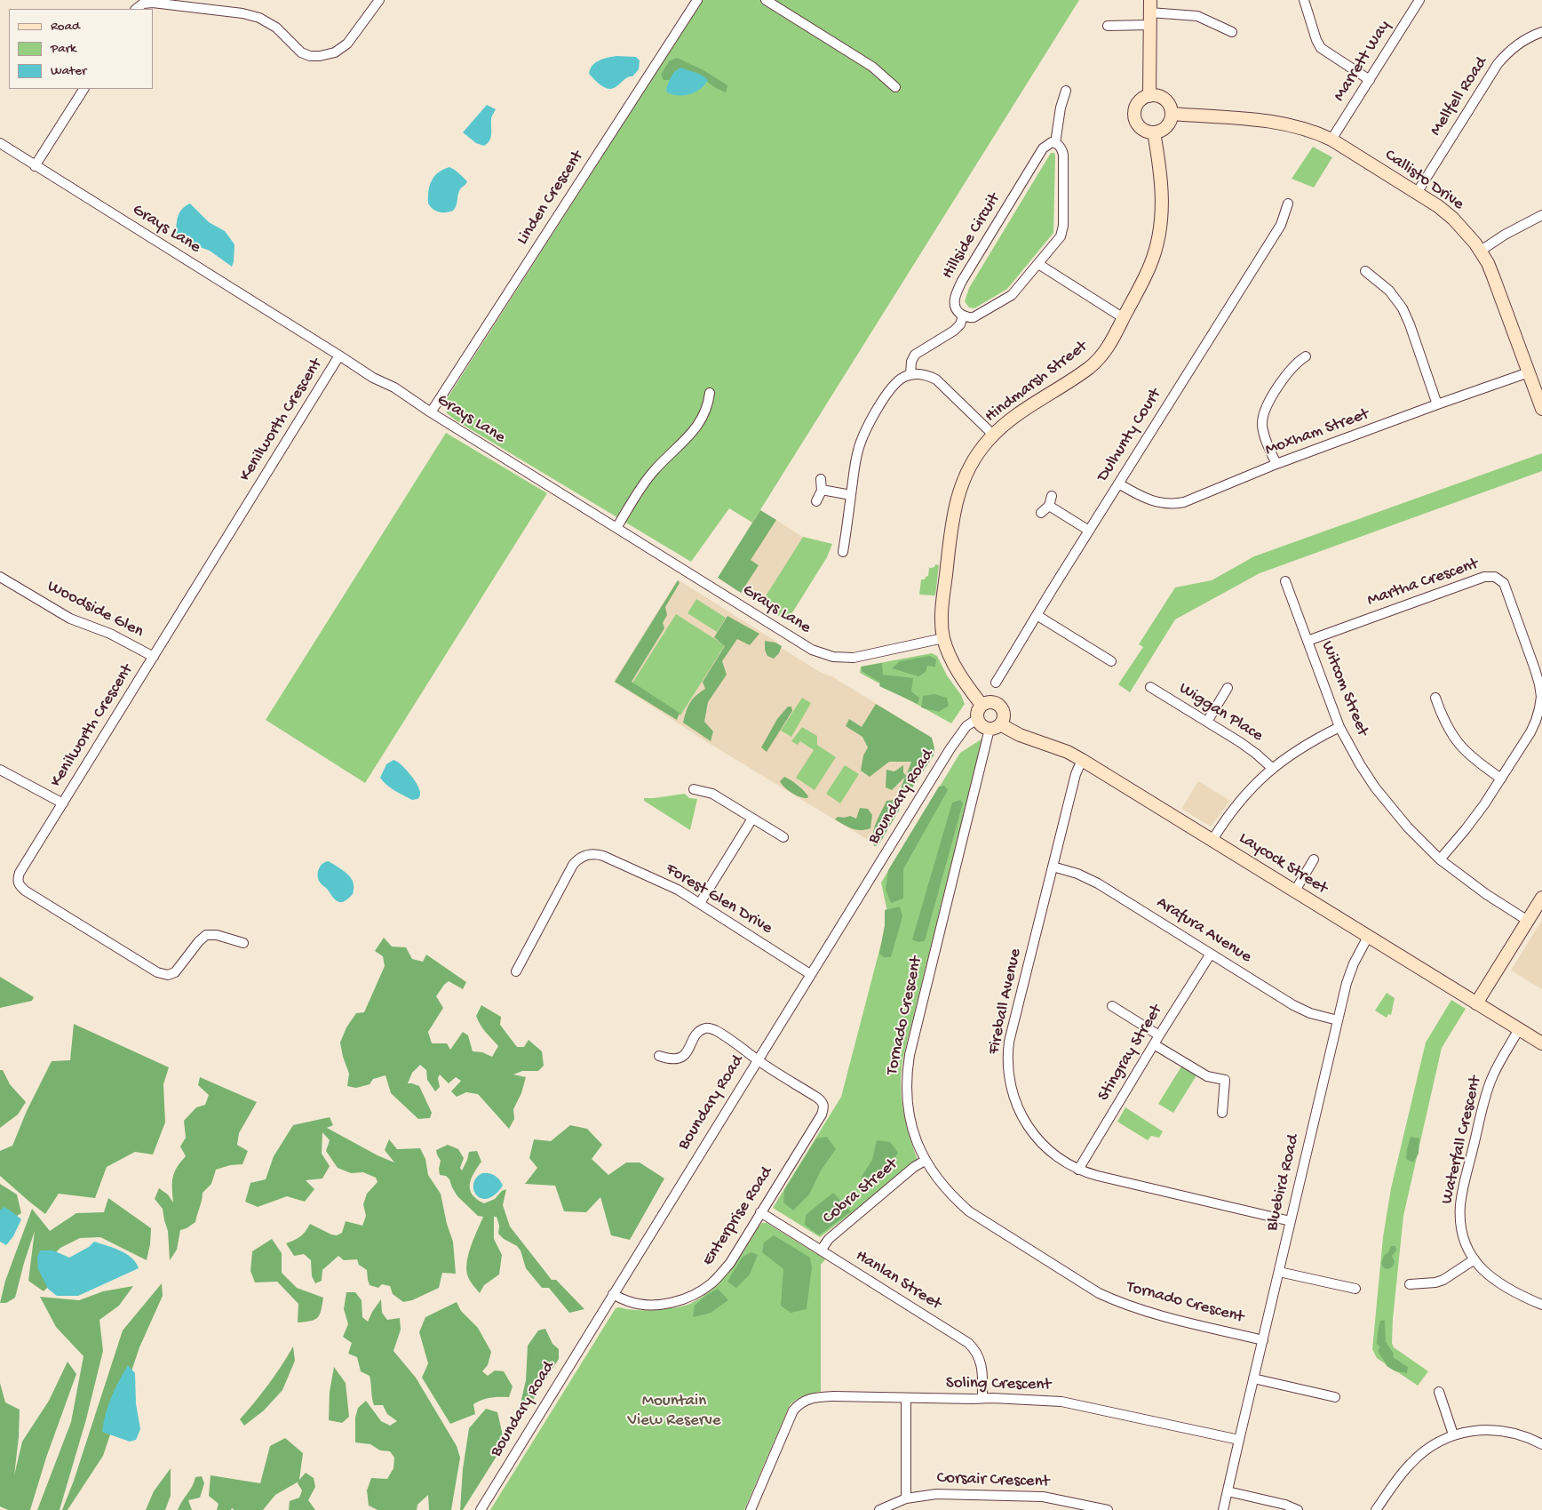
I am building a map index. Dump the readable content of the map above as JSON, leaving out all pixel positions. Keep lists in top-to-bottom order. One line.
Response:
{"streets":{"street":["Marrett Way","Mellfell Road","Callisto Drive","Linden Crescent","Grays Lane","Hillside Circuit","Hindmarsh Street","Kenilworth Crescent","Moxham Street","Dulhunty Court","Martha Crescent","Woodside Glen","Witcom Street","Wiggan Place","Boundary Road","Laycock Street","Forest Glen Drive","Arafura Avenue","Fireball Avenue","Tornado Crescent","Stingray Street","Waterfall Crescent","Bluebird Road","Cobra Street","Enterprise Road","Hanlan Street","Soling Crescent","Corsair Crescent"]},"crossings":[["Marrett Way","Callisto Drive"],["Mellfell Road","Callisto Drive"],["Callisto Drive","Hindmarsh Street"],["Callisto Drive","Moxham Street"],["Linden Crescent","Grays Lane"],["Grays Lane","Hindmarsh Street"],["Grays Lane","Kenilworth Crescent"],["Hindmarsh Street","Boundary Road"],["Hindmarsh Street","Laycock Street"],["Hindmarsh Street","Tornado Crescent"],["Kenilworth Crescent","Woodside Glen"],["Moxham Street","Dulhunty Court"],["Martha Crescent","Witcom Street"],["Boundary Road","Laycock Street"],["Boundary Road","Forest Glen Drive"],["Boundary Road","Tornado Crescent"],["Boundary Road","Enterprise Road"],["Laycock Street","Fireball Avenue"],["Laycock Street","Tornado Crescent"],["Laycock Street","Waterfall Crescent"],["Laycock Street","Bluebird Road"],["Arafura Avenue","Fireball Avenue"],["Arafura Avenue","Stingray Street"],["Arafura Avenue","Bluebird Road"],["Fireball Avenue","Stingray Street"],["Fireball Avenue","Bluebird Road"],["Tornado Crescent","Bluebird Road"],["Tornado Crescent","Cobra Street"],["Bluebird Road","Soling Crescent"],["Cobra Street","Hanlan Street"],["Enterprise Road","Hanlan Street"],["Hanlan Street","Soling Crescent"]],"parks":["Mountain View Reserve"],"legend":["Road","Park","Water"]}
